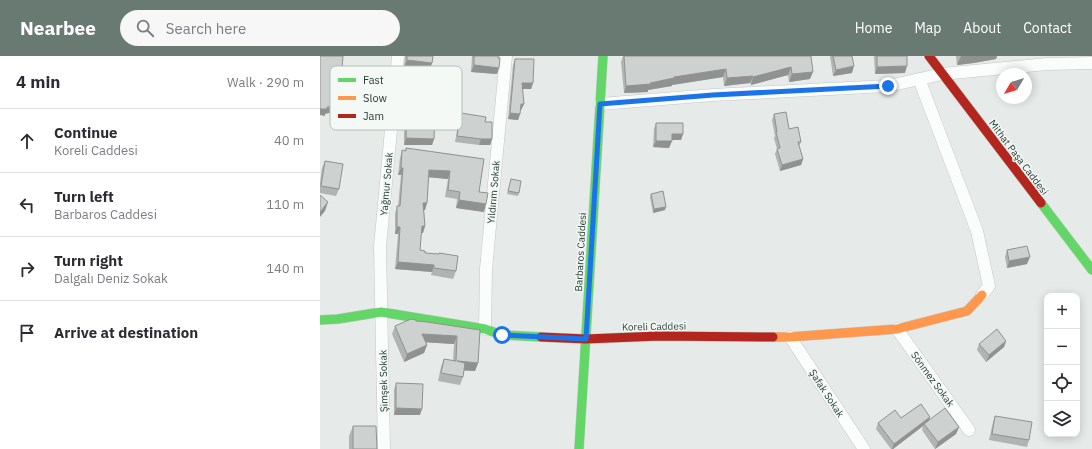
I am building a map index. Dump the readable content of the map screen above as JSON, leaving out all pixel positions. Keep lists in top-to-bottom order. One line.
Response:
{"streets":{"street":["Mithat Paşa Caddesi","Yağmur Sokak","Yıldırım Sokak","Barbaros Caddesi","Koreli Caddesi","Sönmez Sokak","Şimşek Sokak","Şafak Sokak"]},"crossings":[["Yağmur Sokak","Koreli Caddesi"],["Yağmur Sokak","Şimşek Sokak"],["Yıldırım Sokak","Koreli Caddesi"],["Barbaros Caddesi","Koreli Caddesi"],["Koreli Caddesi","Sönmez Sokak"],["Koreli Caddesi","Şimşek Sokak"],["Koreli Caddesi","Şafak Sokak"]],"legend":["Fast","Slow","Jam"],"north":"bottom left","page":{"header":"Nearbee","search":"Search here","nav":["Home","Map","About","Contact"],"heading":["4 min","Walk · 290 m"],"list":[["Continue","Koreli Caddesi","40 m"],["Turn left","Barbaros Caddesi","110 m"],["Turn right","Dalgalı Deniz Sokak","140 m"],"Arrive at destination"],"map_buttons":["+","−"]}}
